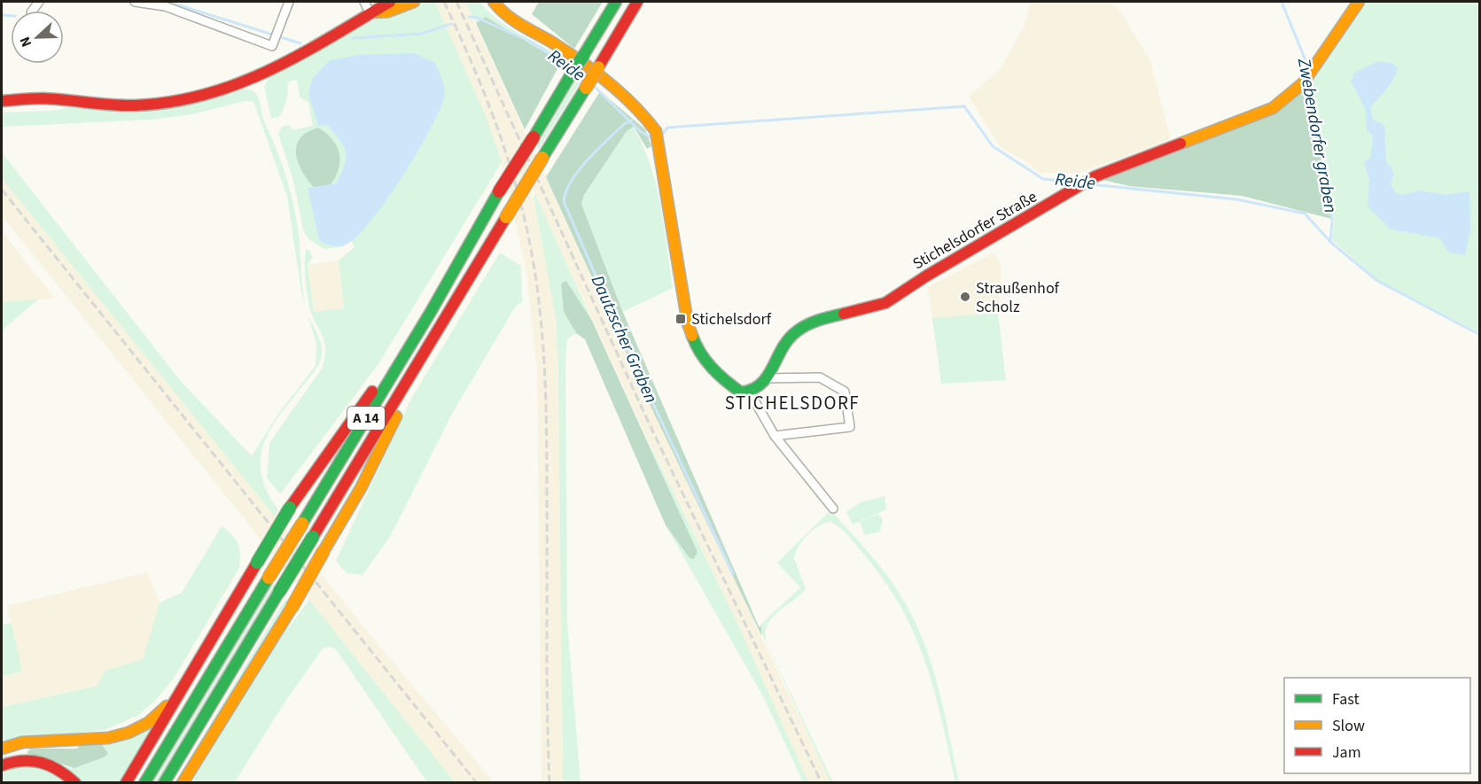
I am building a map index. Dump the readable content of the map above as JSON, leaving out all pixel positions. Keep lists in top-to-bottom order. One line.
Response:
{"streets":{"main road":["Stichelsdorfer Straße","A 14"]},"districts":["STICHELSDORF"],"water":["Reide","Zwebendorfer graben","Dautzscher Graben"],"places":{"other":["Straußenhof Scholz"],"transit":["Stichelsdorf"]},"legend":["Fast","Slow","Jam"],"north":"left"}
